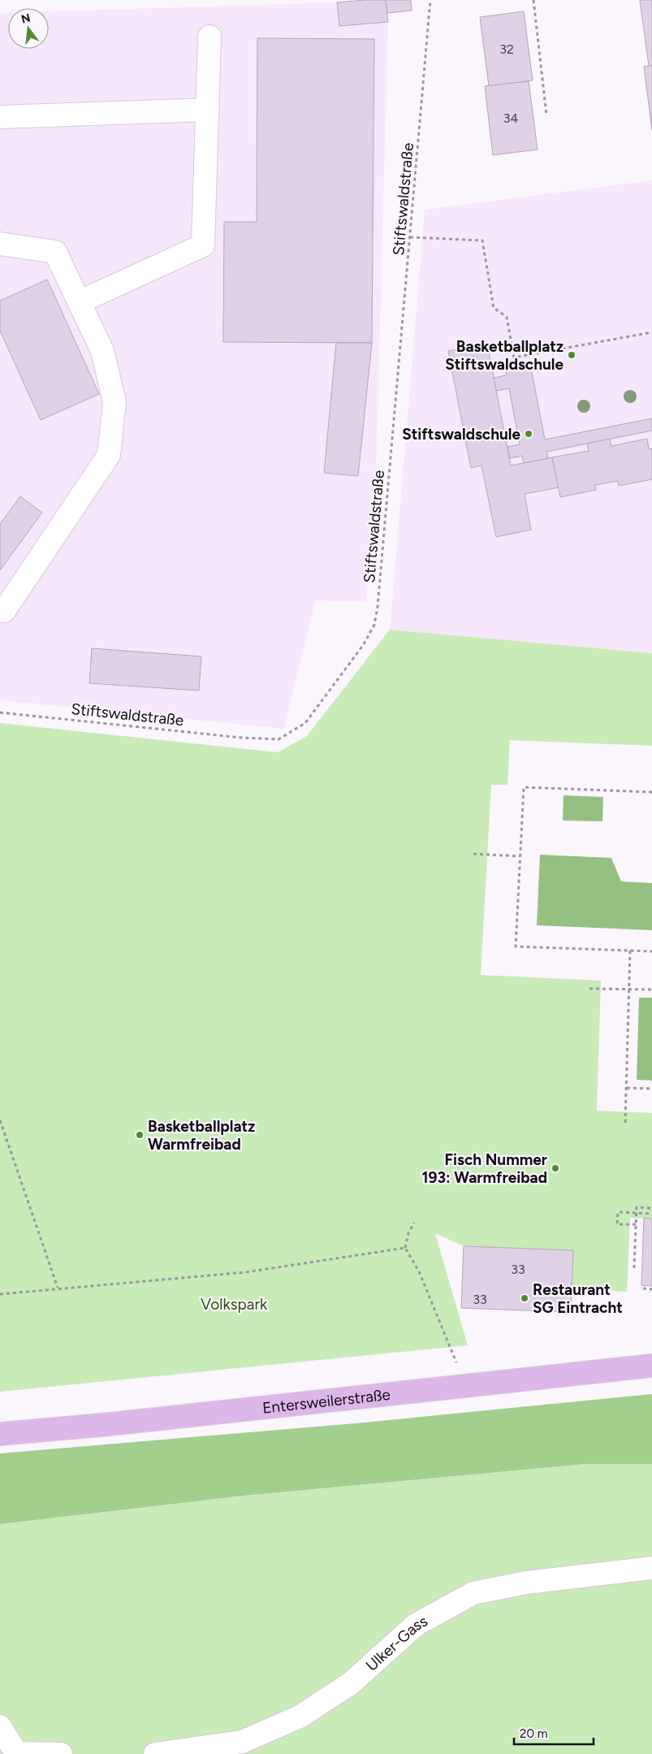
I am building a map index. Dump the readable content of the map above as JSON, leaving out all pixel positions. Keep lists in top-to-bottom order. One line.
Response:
{"streets":{"main road":["Entersweilerstraße"],"street":["Ulker-Gass"],"path":["Stiftswaldstraße"]},"parks":["Volkspark"],"places":["Basketballplatz Stiftswaldschule","Stiftswaldschule","Basketballplatz Warmfreibad","Fisch Nummer 193: Warmfreibad","Restaurant SG Eintracht"],"house_numbers":["32","34","33","33"],"scale_bar":"20 m","north":"top"}
